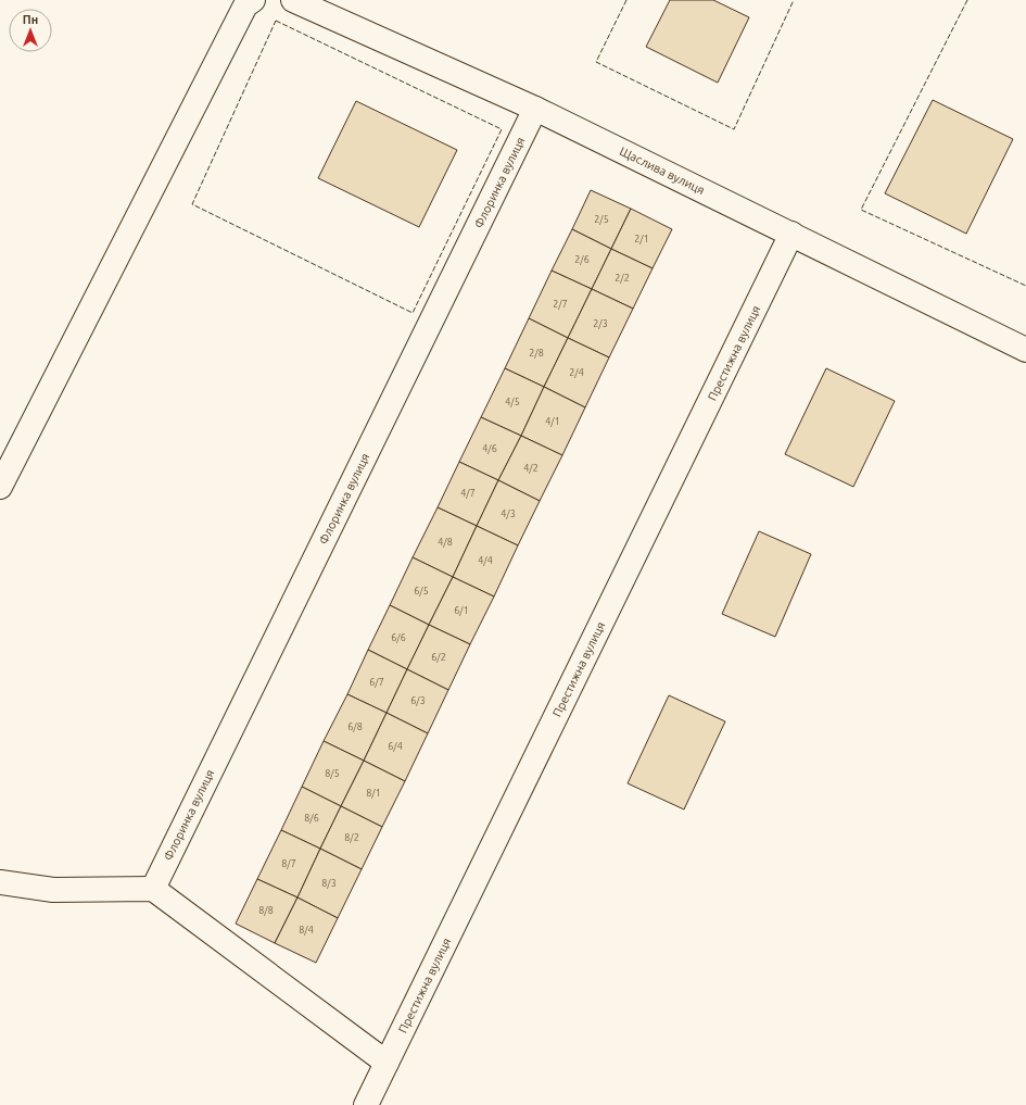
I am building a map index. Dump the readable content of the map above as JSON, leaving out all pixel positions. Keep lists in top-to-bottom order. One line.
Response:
{"streets":{"street":["Щаслива вулиця","Флоринка вулиця","Престижна вулиця"]},"crossings":[["Щаслива вулиця","Флоринка вулиця"],["Щаслива вулиця","Престижна вулиця"]],"house_numbers":["2/5","2/1","2/6","2/2","2/7","2/3","2/8","2/4","4/5","4/1","4/6","4/2","4/7","4/3","4/8","4/4","6/5","6/1","6/6","6/2","6/7","6/3","6/8","6/4","8/5","8/1","8/6","8/2","8/7","8/3","8/8","8/4"],"north":"top"}
